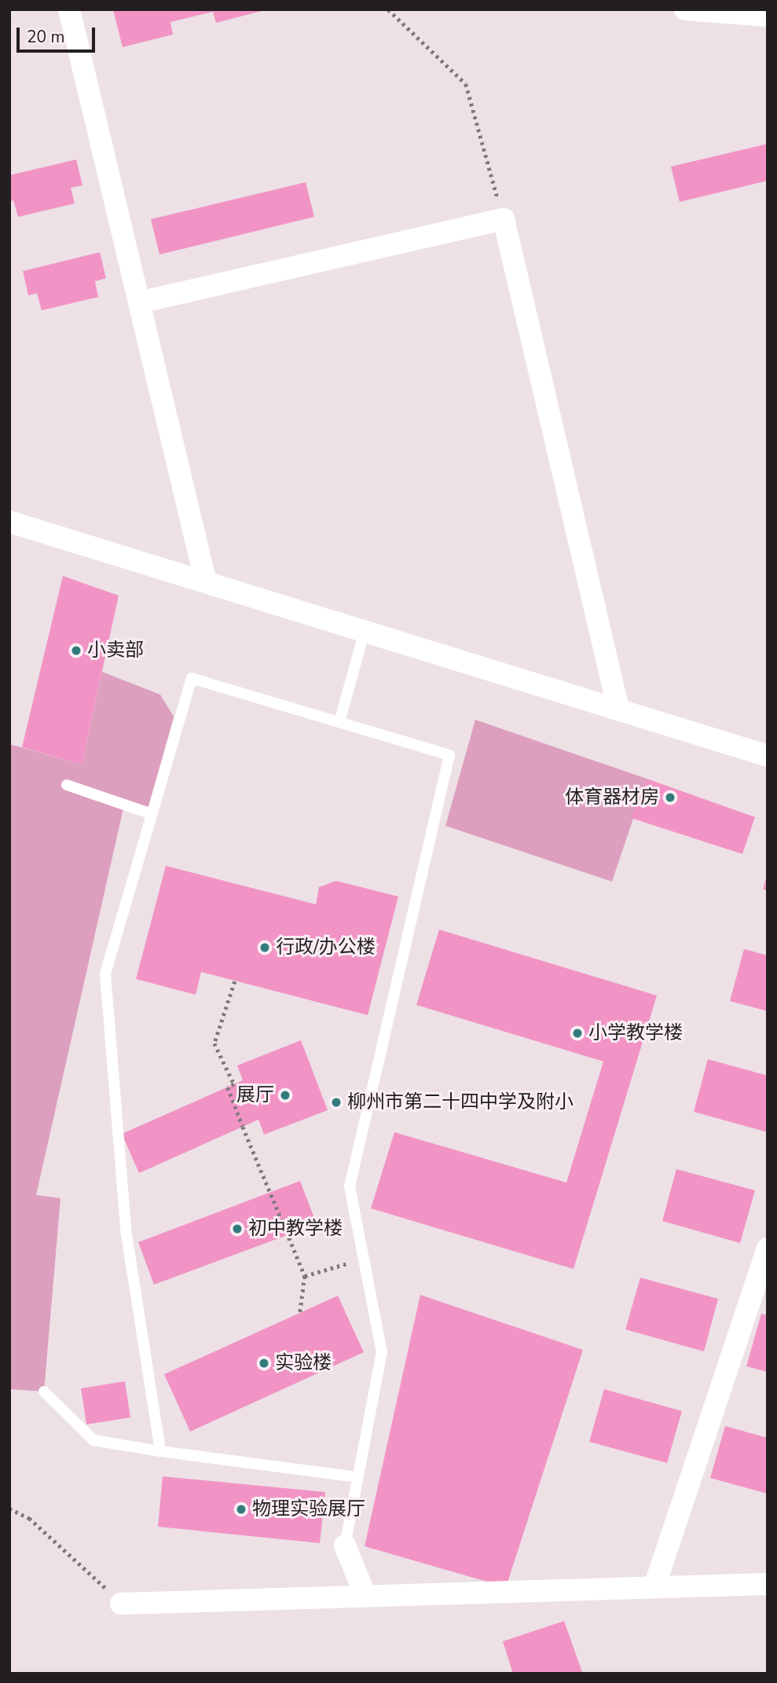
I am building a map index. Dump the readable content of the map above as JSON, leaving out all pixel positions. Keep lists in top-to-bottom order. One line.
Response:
{"places":["小卖部","体育器材房","行政/办公楼","小学教学楼","展厅","柳州市第二十四中学及附小","初中教学楼","实验楼","物理实验展厅"],"scale_bar":"20 m"}
